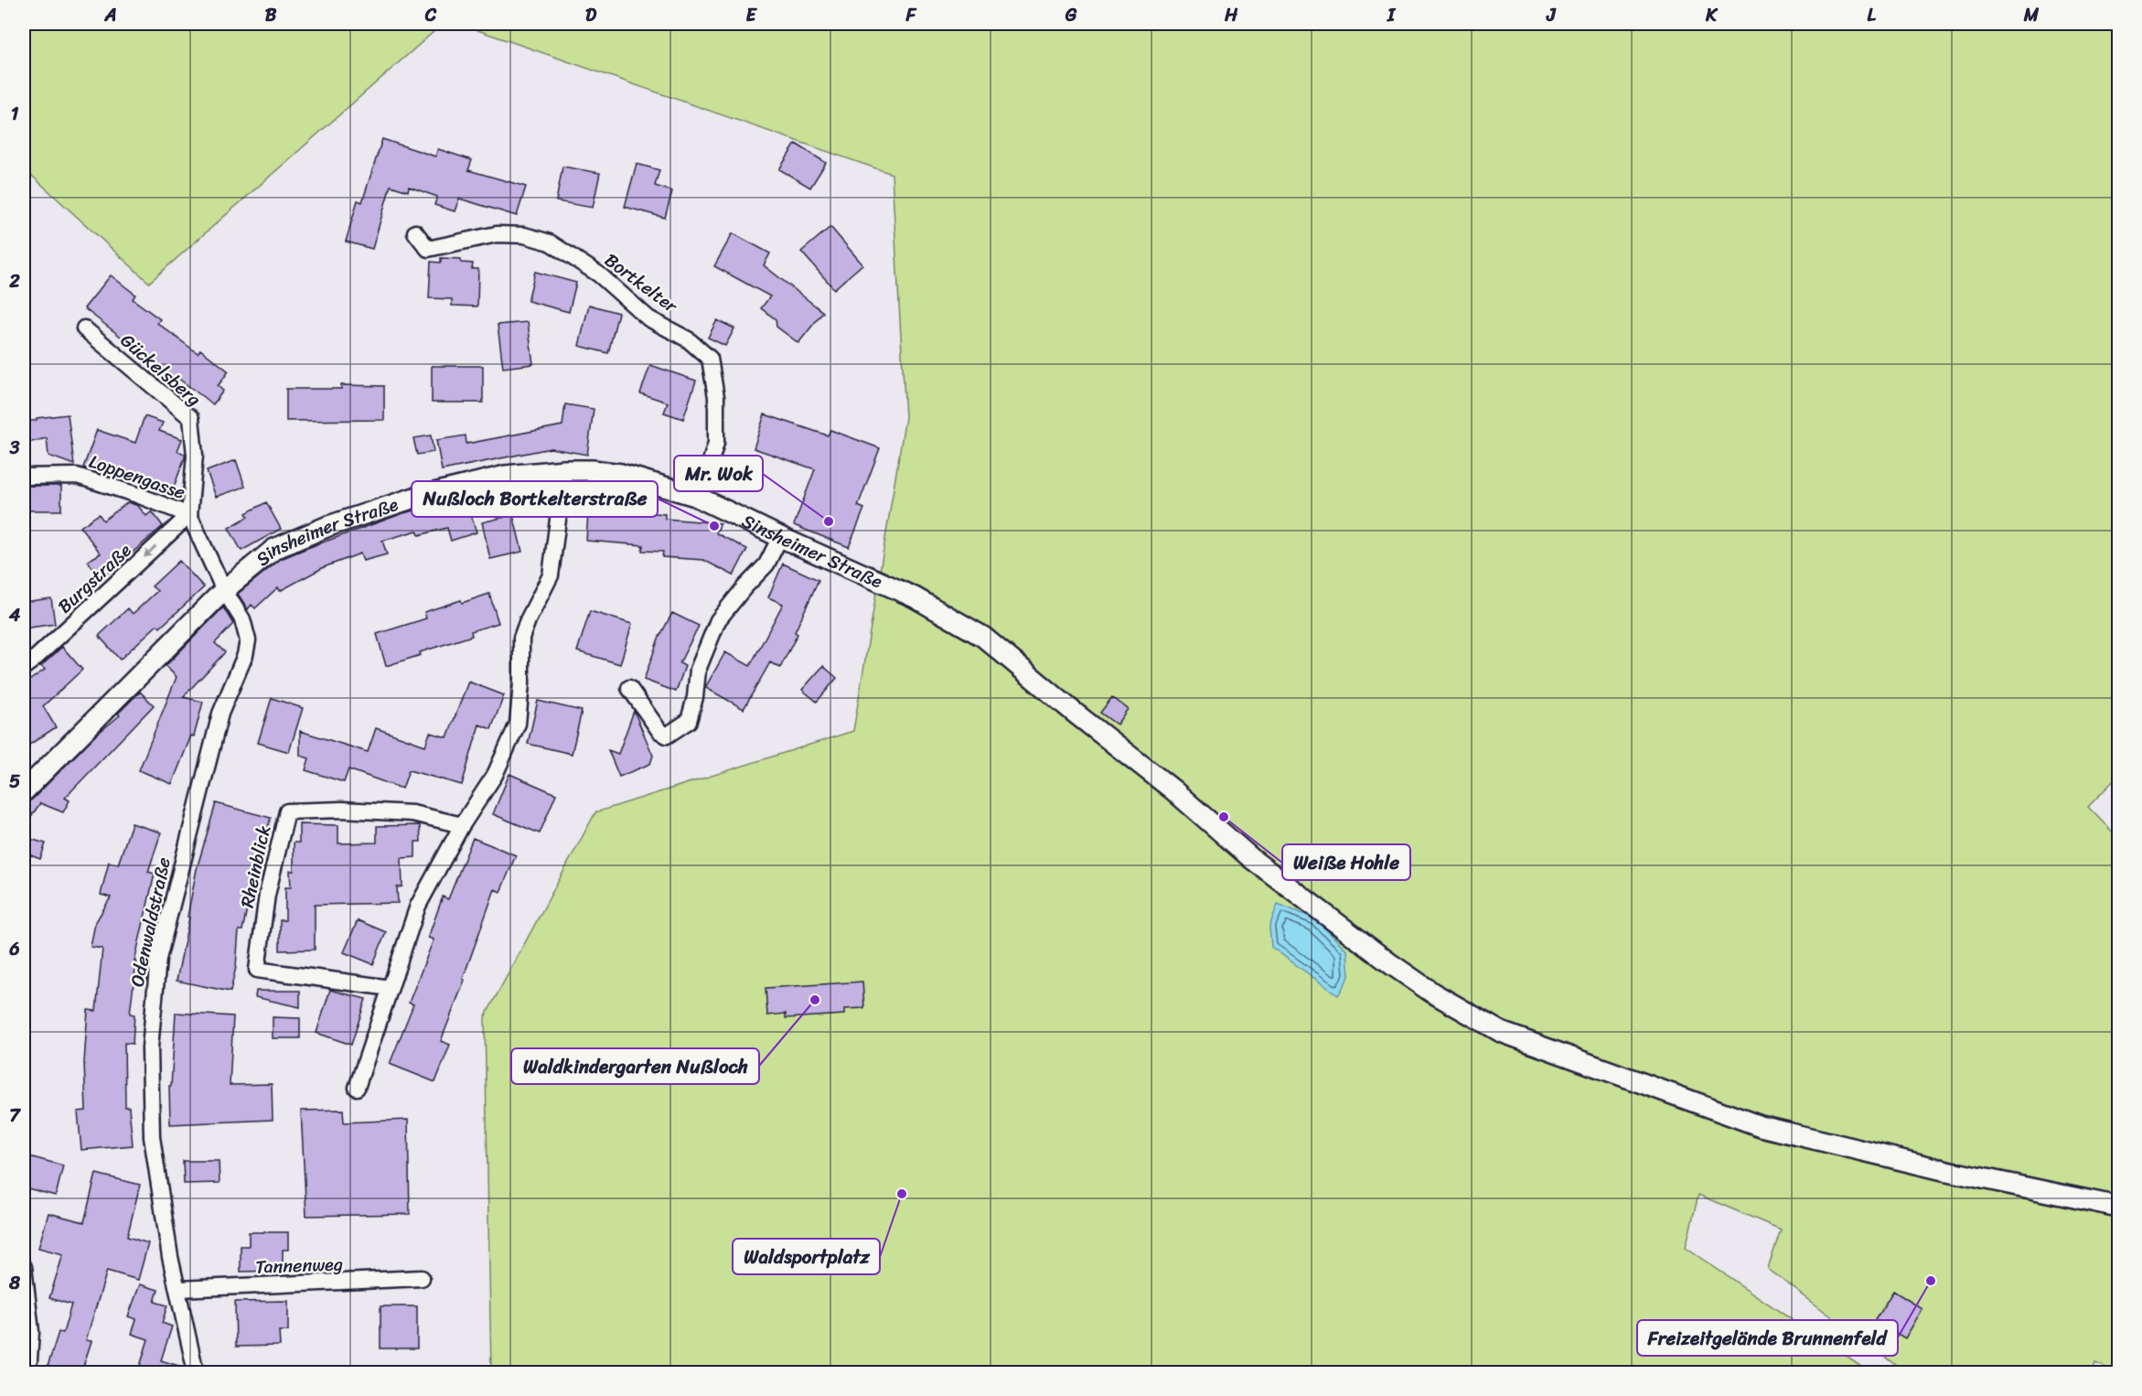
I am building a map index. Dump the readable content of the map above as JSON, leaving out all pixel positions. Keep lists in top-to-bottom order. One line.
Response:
{"streets":{"street":["Bortkelter","Gückelsberg","Loppengasse","Sinsheimer Straße","Burgstraße","Rheinblick","Odenwaldstraße","Tannenweg"]},"crossings":[["Bortkelter","Sinsheimer Straße"],["Gückelsberg","Loppengasse"],["Gückelsberg","Burgstraße"],["Loppengasse","Sinsheimer Straße"],["Loppengasse","Burgstraße"],["Loppengasse","Odenwaldstraße"],["Sinsheimer Straße","Odenwaldstraße"],["Odenwaldstraße","Tannenweg"]],"one_way":["Burgstraße"],"places":["Mr. Wok","Nußloch Bortkelterstraße","Weiße Hohle","Waldkindergarten Nußloch","Waldsportplatz","Freizeitgelände Brunnenfeld"],"grid":{"columns":["A","B","C","D","E","F","G","H","I","J","K","L","M"],"rows":["1","2","3","4","5","6","7","8"]}}
